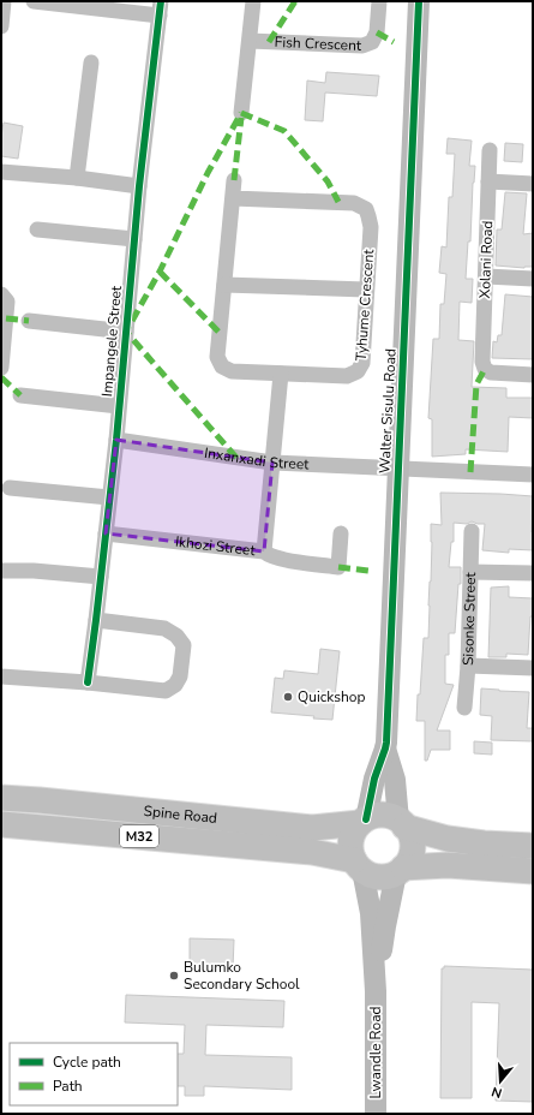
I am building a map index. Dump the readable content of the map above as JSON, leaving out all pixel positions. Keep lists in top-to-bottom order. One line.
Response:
{"streets":{"main road":["Spine Road","M32"],"street":["Fish Crescent","Xolani Road","Tyhume Crescent","Impangele Street","Walter Sisulu Road","Inxanxadi Street","Ikhozi Street","Sisonke Street","Lwandle Road"]},"crossings":[["Tyhume Crescent","Ikhozi Street"],["Impangele Street","Inxanxadi Street"],["Impangele Street","Ikhozi Street"],["Walter Sisulu Road","Inxanxadi Street"],["Walter Sisulu Road","Spine Road"],["Walter Sisulu Road","Lwandle Road"],["Inxanxadi Street","Ikhozi Street"],["Spine Road","Lwandle Road"]],"places":["Quickshop","Bulumko Secondary School"],"legend":["Cycle path","Path"],"north":"bottom"}
